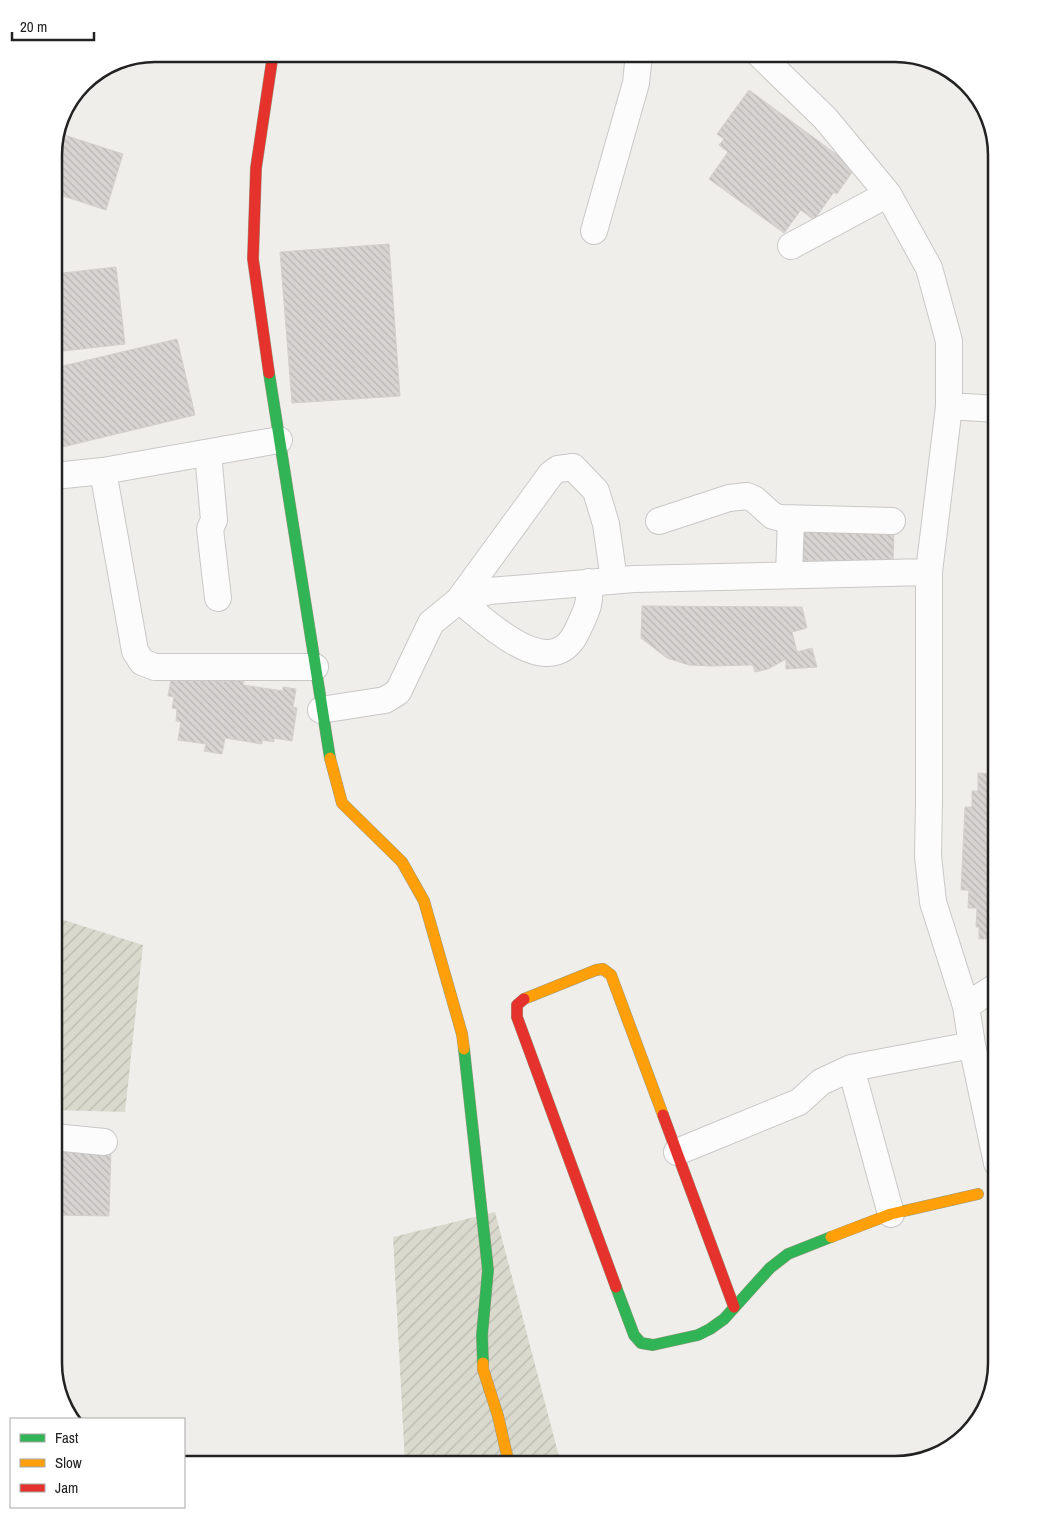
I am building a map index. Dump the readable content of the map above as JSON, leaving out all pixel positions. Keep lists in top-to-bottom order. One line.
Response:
{"legend":["Fast","Slow","Jam"],"scale_bar":"20 m"}
